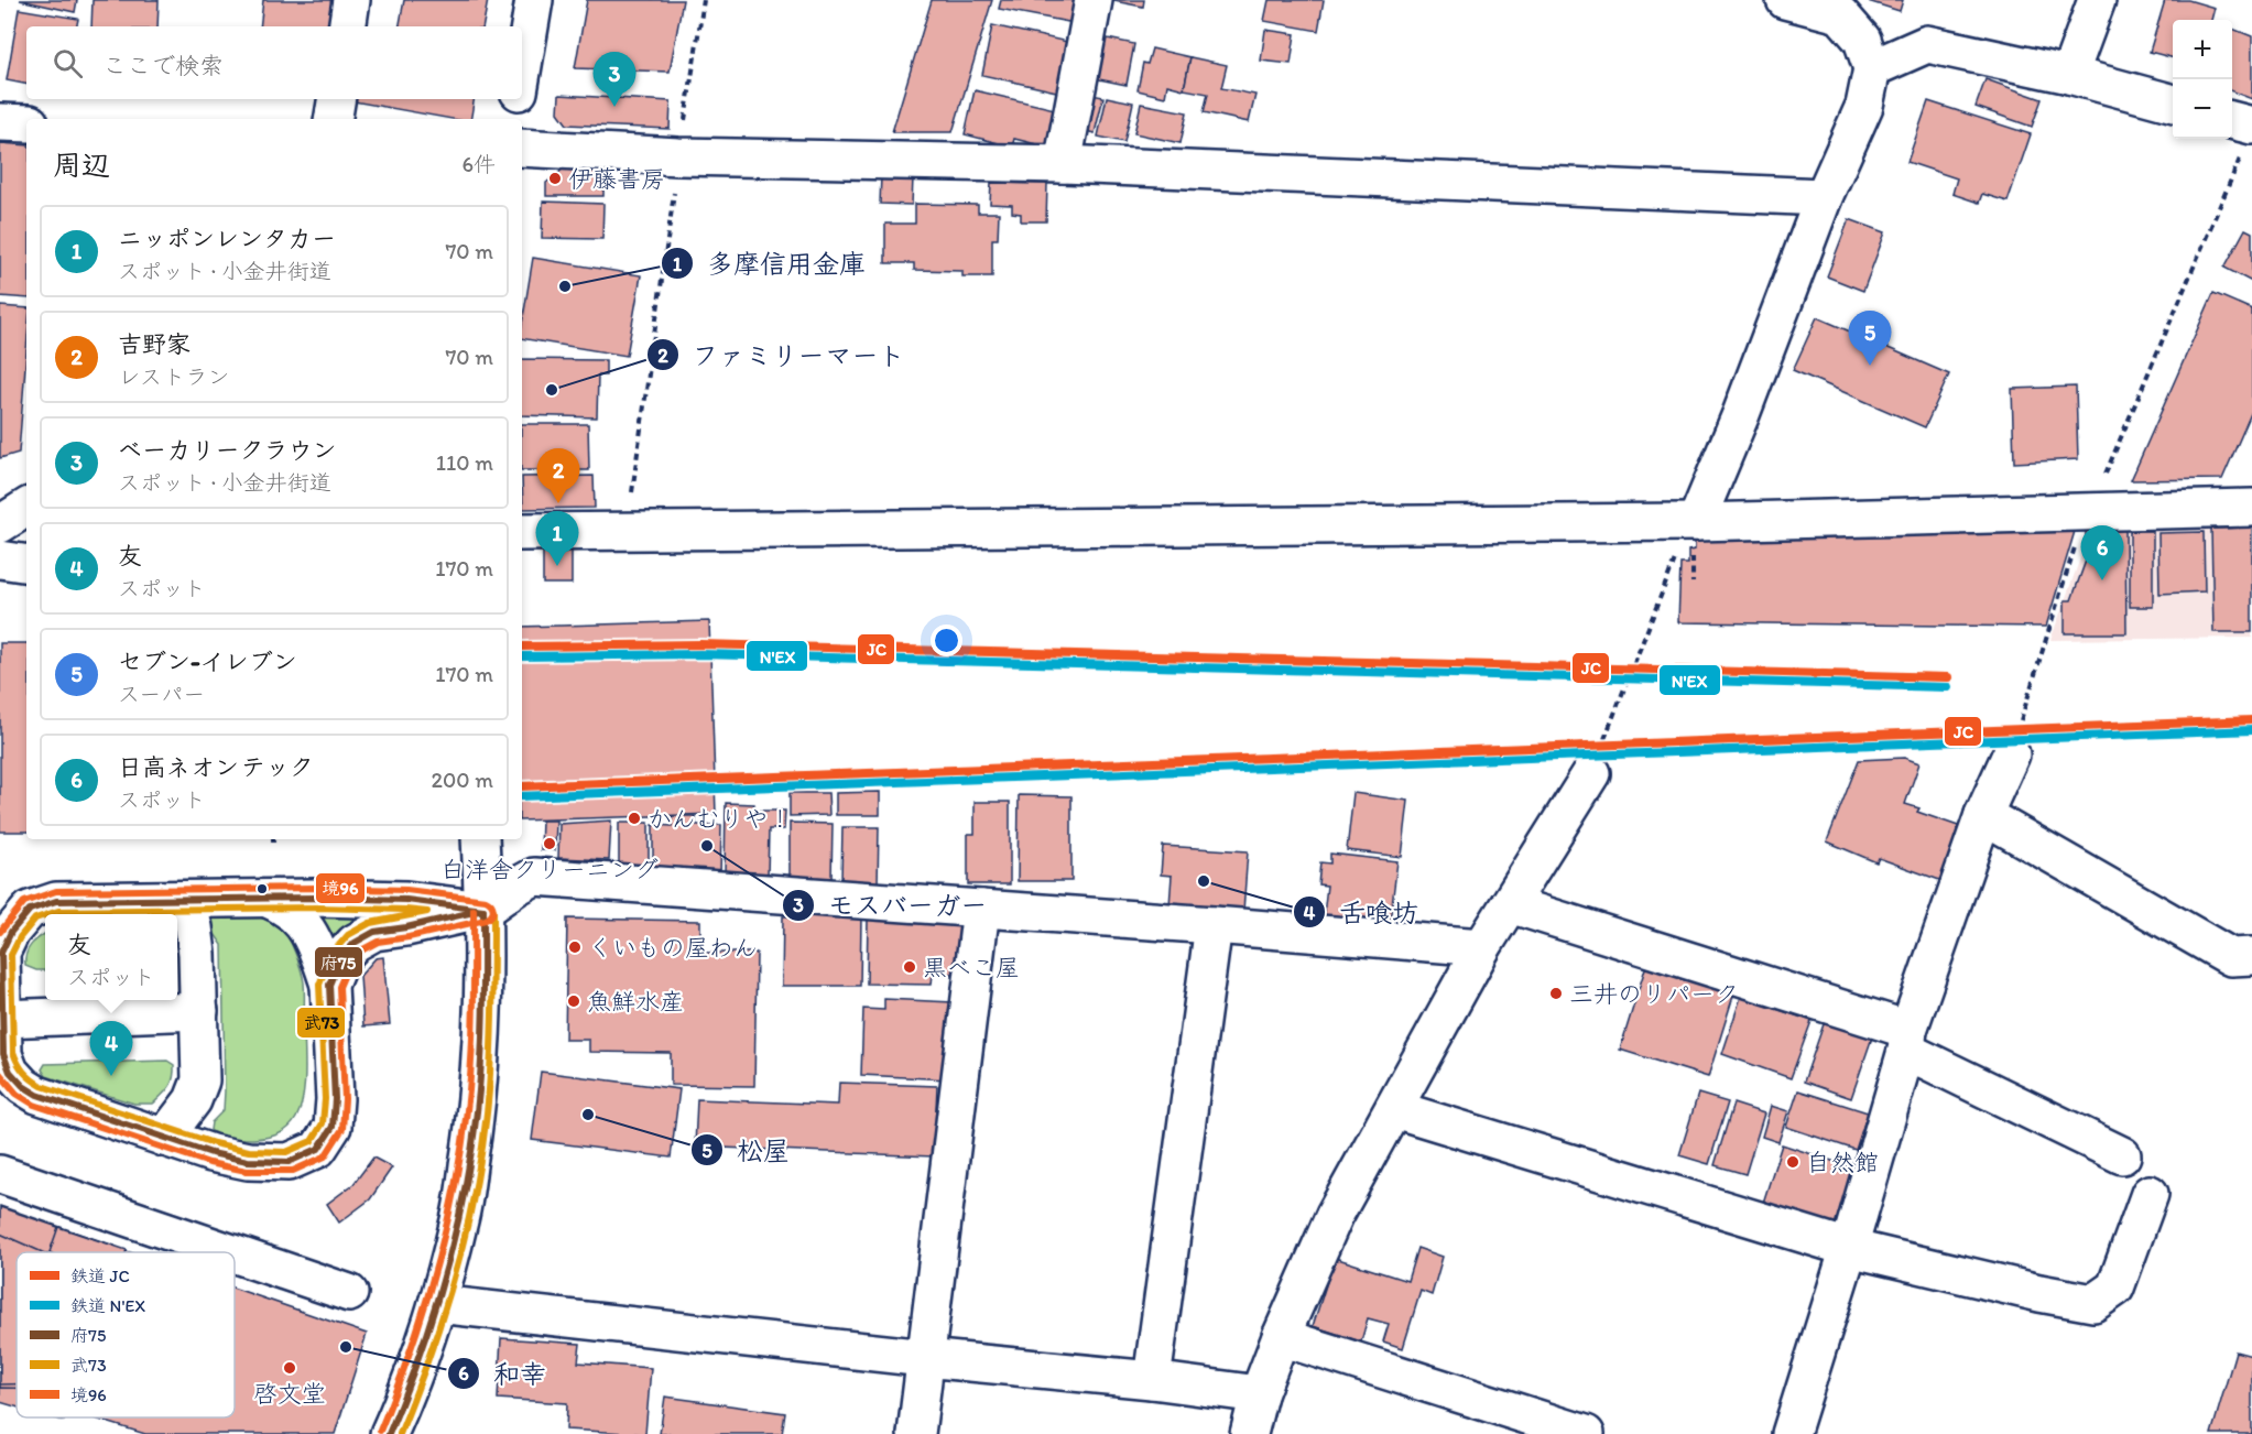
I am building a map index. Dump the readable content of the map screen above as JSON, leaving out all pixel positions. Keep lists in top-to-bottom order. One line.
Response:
{"places":["伊藤書房","多摩信用金庫","ファミリーマート","かんむりや！","白洋舎クリーニング","モスバーガー","舌喰坊","くいもの屋わん","黒べこ屋","三井のリパーク","魚鮮水産","松屋","自然館","和幸","啓文堂"],"lines":["rail line JC","rail line N'EX","transit line 境96","transit line 府75","transit line 武73"],"legend":["鉄道 JC","鉄道 N'EX","府75","武73","境96"],"page":{"map_buttons":["+","−"],"search":"ここで検索","pins":["3","5","2","1","6","4"],"heading":["周辺","6件"],"list":[{"mark":"1","name":"ニッポンレンタカー","note":"スポット · 小金井街道","value":"70 m"},{"mark":"2","name":"吉野家","note":"レストラン","value":"70 m"},{"mark":"3","name":"ベーカリークラウン","note":"スポット · 小金井街道","value":"110 m"},{"mark":"4","name":"友","note":"スポット","value":"170 m"},{"mark":"5","name":"セブン-イレブン","note":"スーパー","value":"170 m"},{"mark":"6","name":"日高ネオンテック","note":"スポット","value":"200 m"}],"popup":["友","スポット"]}}
